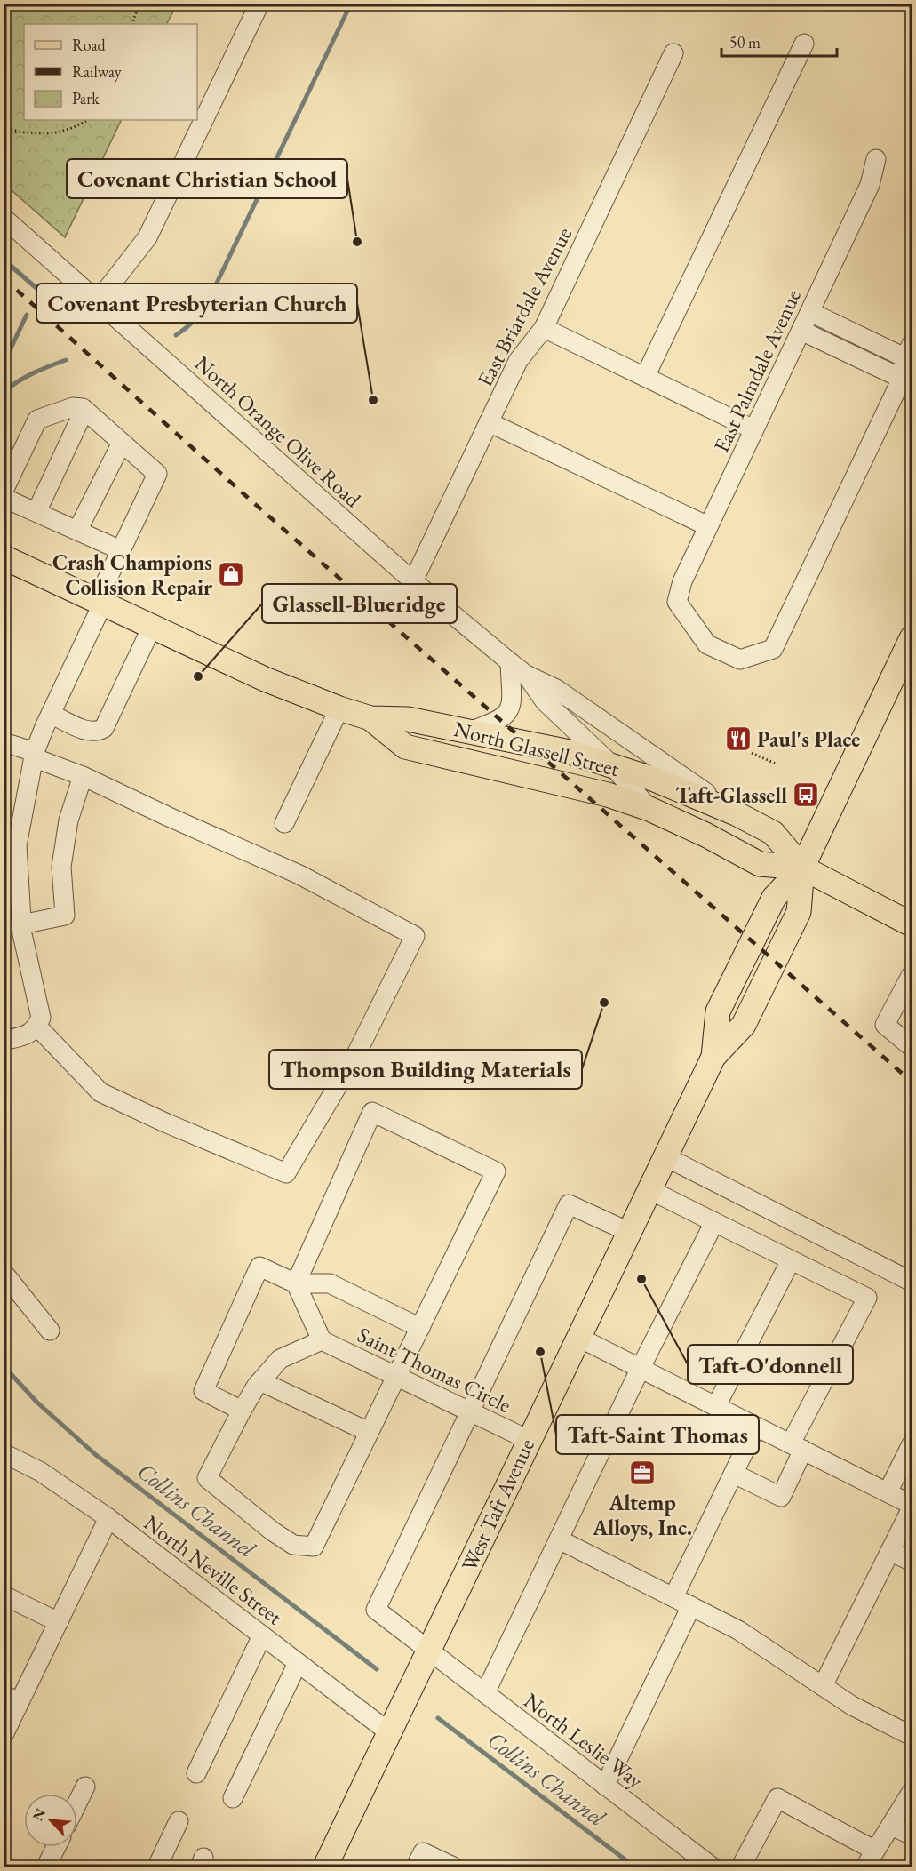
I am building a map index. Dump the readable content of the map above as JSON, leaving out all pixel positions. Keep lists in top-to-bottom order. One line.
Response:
{"streets":{"main road":["North Glassell Street","West Taft Avenue"],"street":["East Briardale Avenue","East Palmdale Avenue","North Orange Olive Road","Saint Thomas Circle","North Neville Street","North Leslie Way"]},"crossings":[["East Briardale Avenue","North Orange Olive Road"],["North Orange Olive Road","North Glassell Street"],["North Glassell Street","West Taft Avenue"],["Saint Thomas Circle","West Taft Avenue"],["Saint Thomas Circle","North Leslie Way"],["West Taft Avenue","North Neville Street"],["West Taft Avenue","North Leslie Way"]],"water":["Collins Channel"],"places":{"other":["Covenant Christian School","Covenant Presbyterian Church","Glassell-Blueridge","Thompson Building Materials","Taft-O'donnell","Taft-Saint Thomas"],"shop":["Crash Champions Collision Repair"],"restaurant":["Paul's Place"],"bus stop":["Taft-Glassell"],"office":["Altemp Alloys, Inc."]},"legend":["Road","Railway","Park"],"scale_bar":"50 m","north":"top left"}
